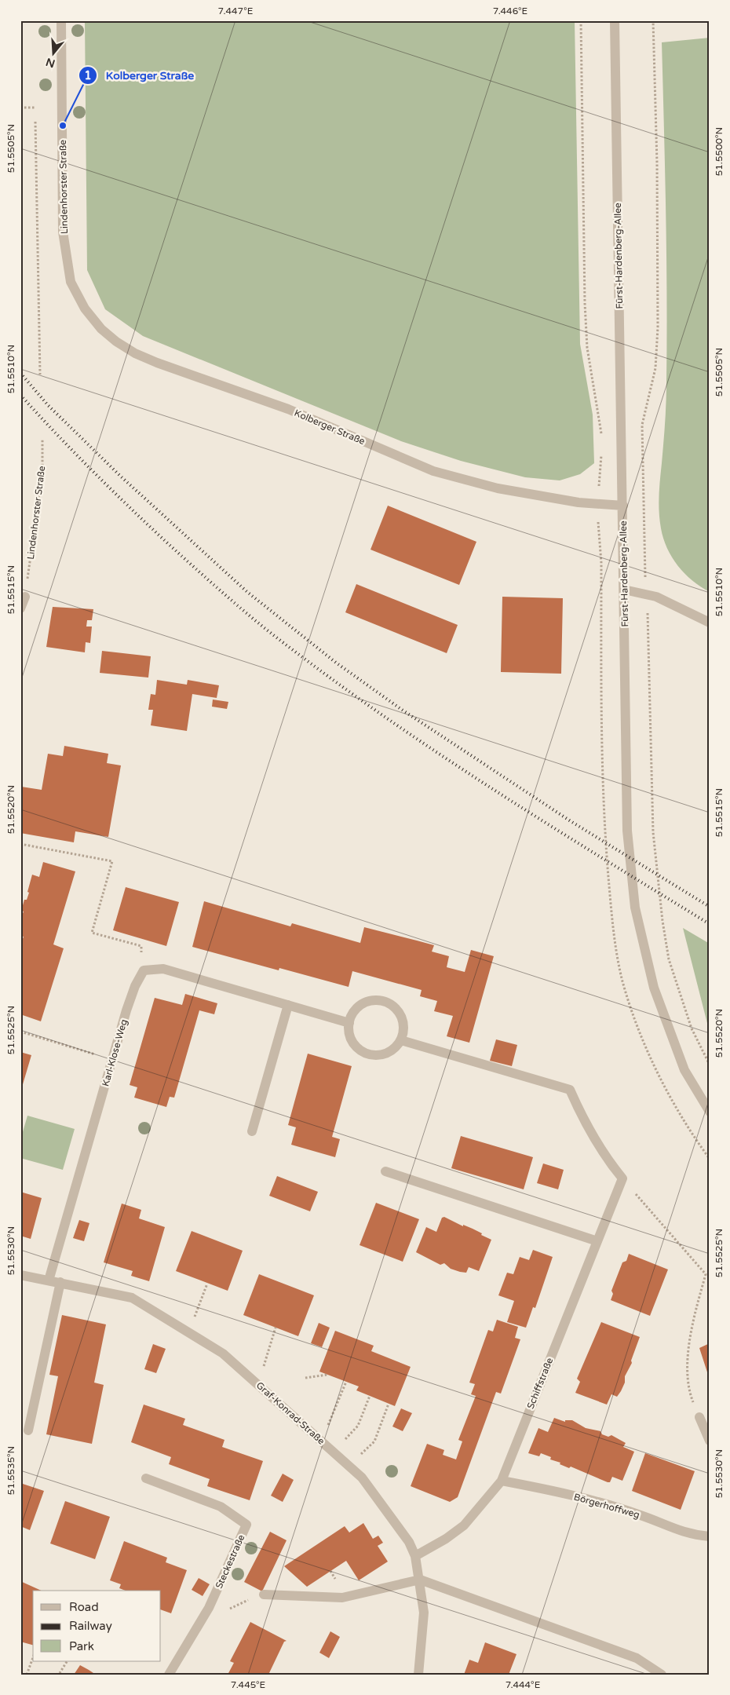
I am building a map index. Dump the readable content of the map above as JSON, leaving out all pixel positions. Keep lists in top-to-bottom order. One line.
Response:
{"streets":{"street":["Lindenhorster Straße","Fürst-Hardenberg-Allee","Kolberger Straße","Karl-Klose-Weg","Schiffstraße","Graf-Konrad-Straße","Börgerhoffweg","Steckestraße"]},"crossings":[["Lindenhorster Straße","Kolberger Straße"],["Fürst-Hardenberg-Allee","Kolberger Straße"],["Karl-Klose-Weg","Graf-Konrad-Straße"],["Schiffstraße","Graf-Konrad-Straße"],["Schiffstraße","Börgerhoffweg"]],"places":["Kolberger Straße"],"legend":["Road","Railway","Park"],"north":"bottom","coordinates":["7.447°E","7.446°E","51.5505°N","51.5500°N","51.5510°N","51.5515°N","51.5520°N","51.5525°N","51.5530°N","51.5535°N","7.445°E","7.444°E"]}
